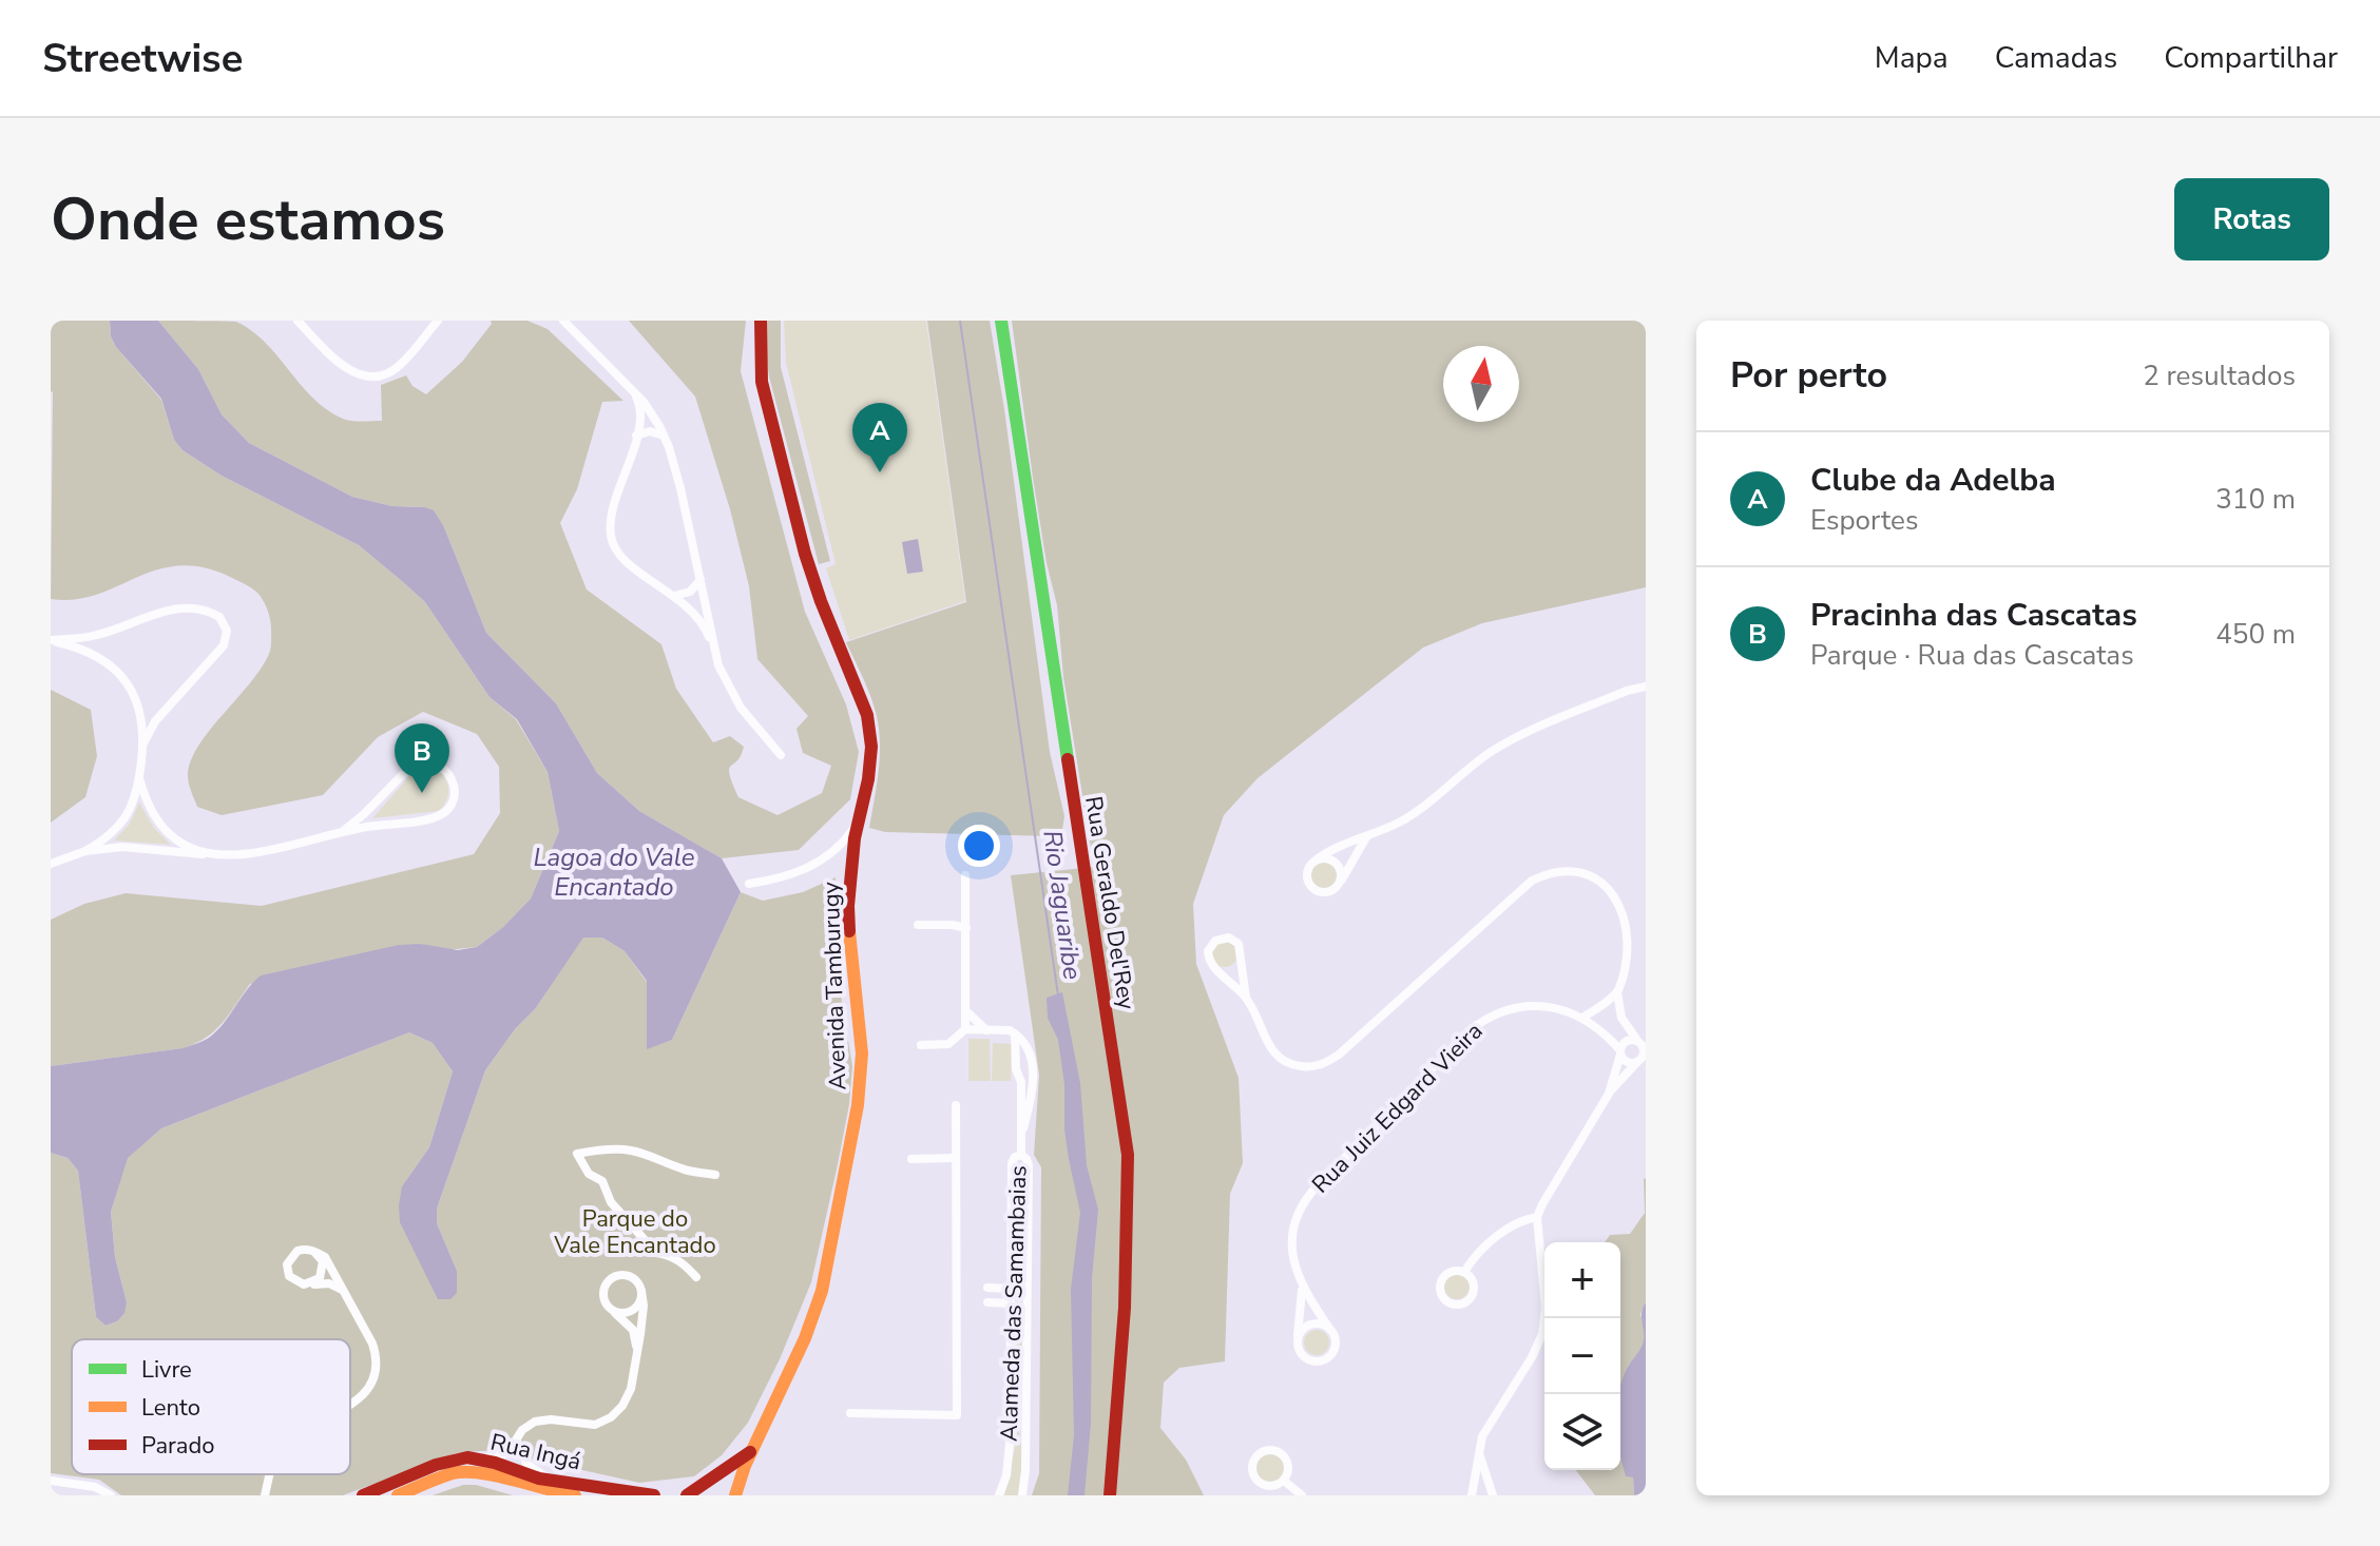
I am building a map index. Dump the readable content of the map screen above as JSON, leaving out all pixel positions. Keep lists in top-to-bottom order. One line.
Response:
{"streets":{"main road":["Rua Geraldo Del'Rey","Avenida Tamburugy","Rua Ingá"],"street":["Rua Juiz Edgard Vieira","Alameda das Samambaias"]},"water":["Lagoa do Vale Encantado","Rio Jaguaribe"],"parks":["Parque do Vale Encantado"],"legend":["Livre","Lento","Parado"],"north":"top","page":{"header":"Streetwise","nav":["Mapa","Camadas","Compartilhar"],"buttons":"Rotas","title":"Onde estamos","heading":["Por perto","2 resultados"],"pins":["A","B"],"list":[{"mark":"A","name":"Clube da Adelba","note":"Esportes","value":"310 m"},{"mark":"B","name":"Pracinha das Cascatas","note":"Parque · Rua das Cascatas","value":"450 m"}],"map_buttons":["+","−"]}}
